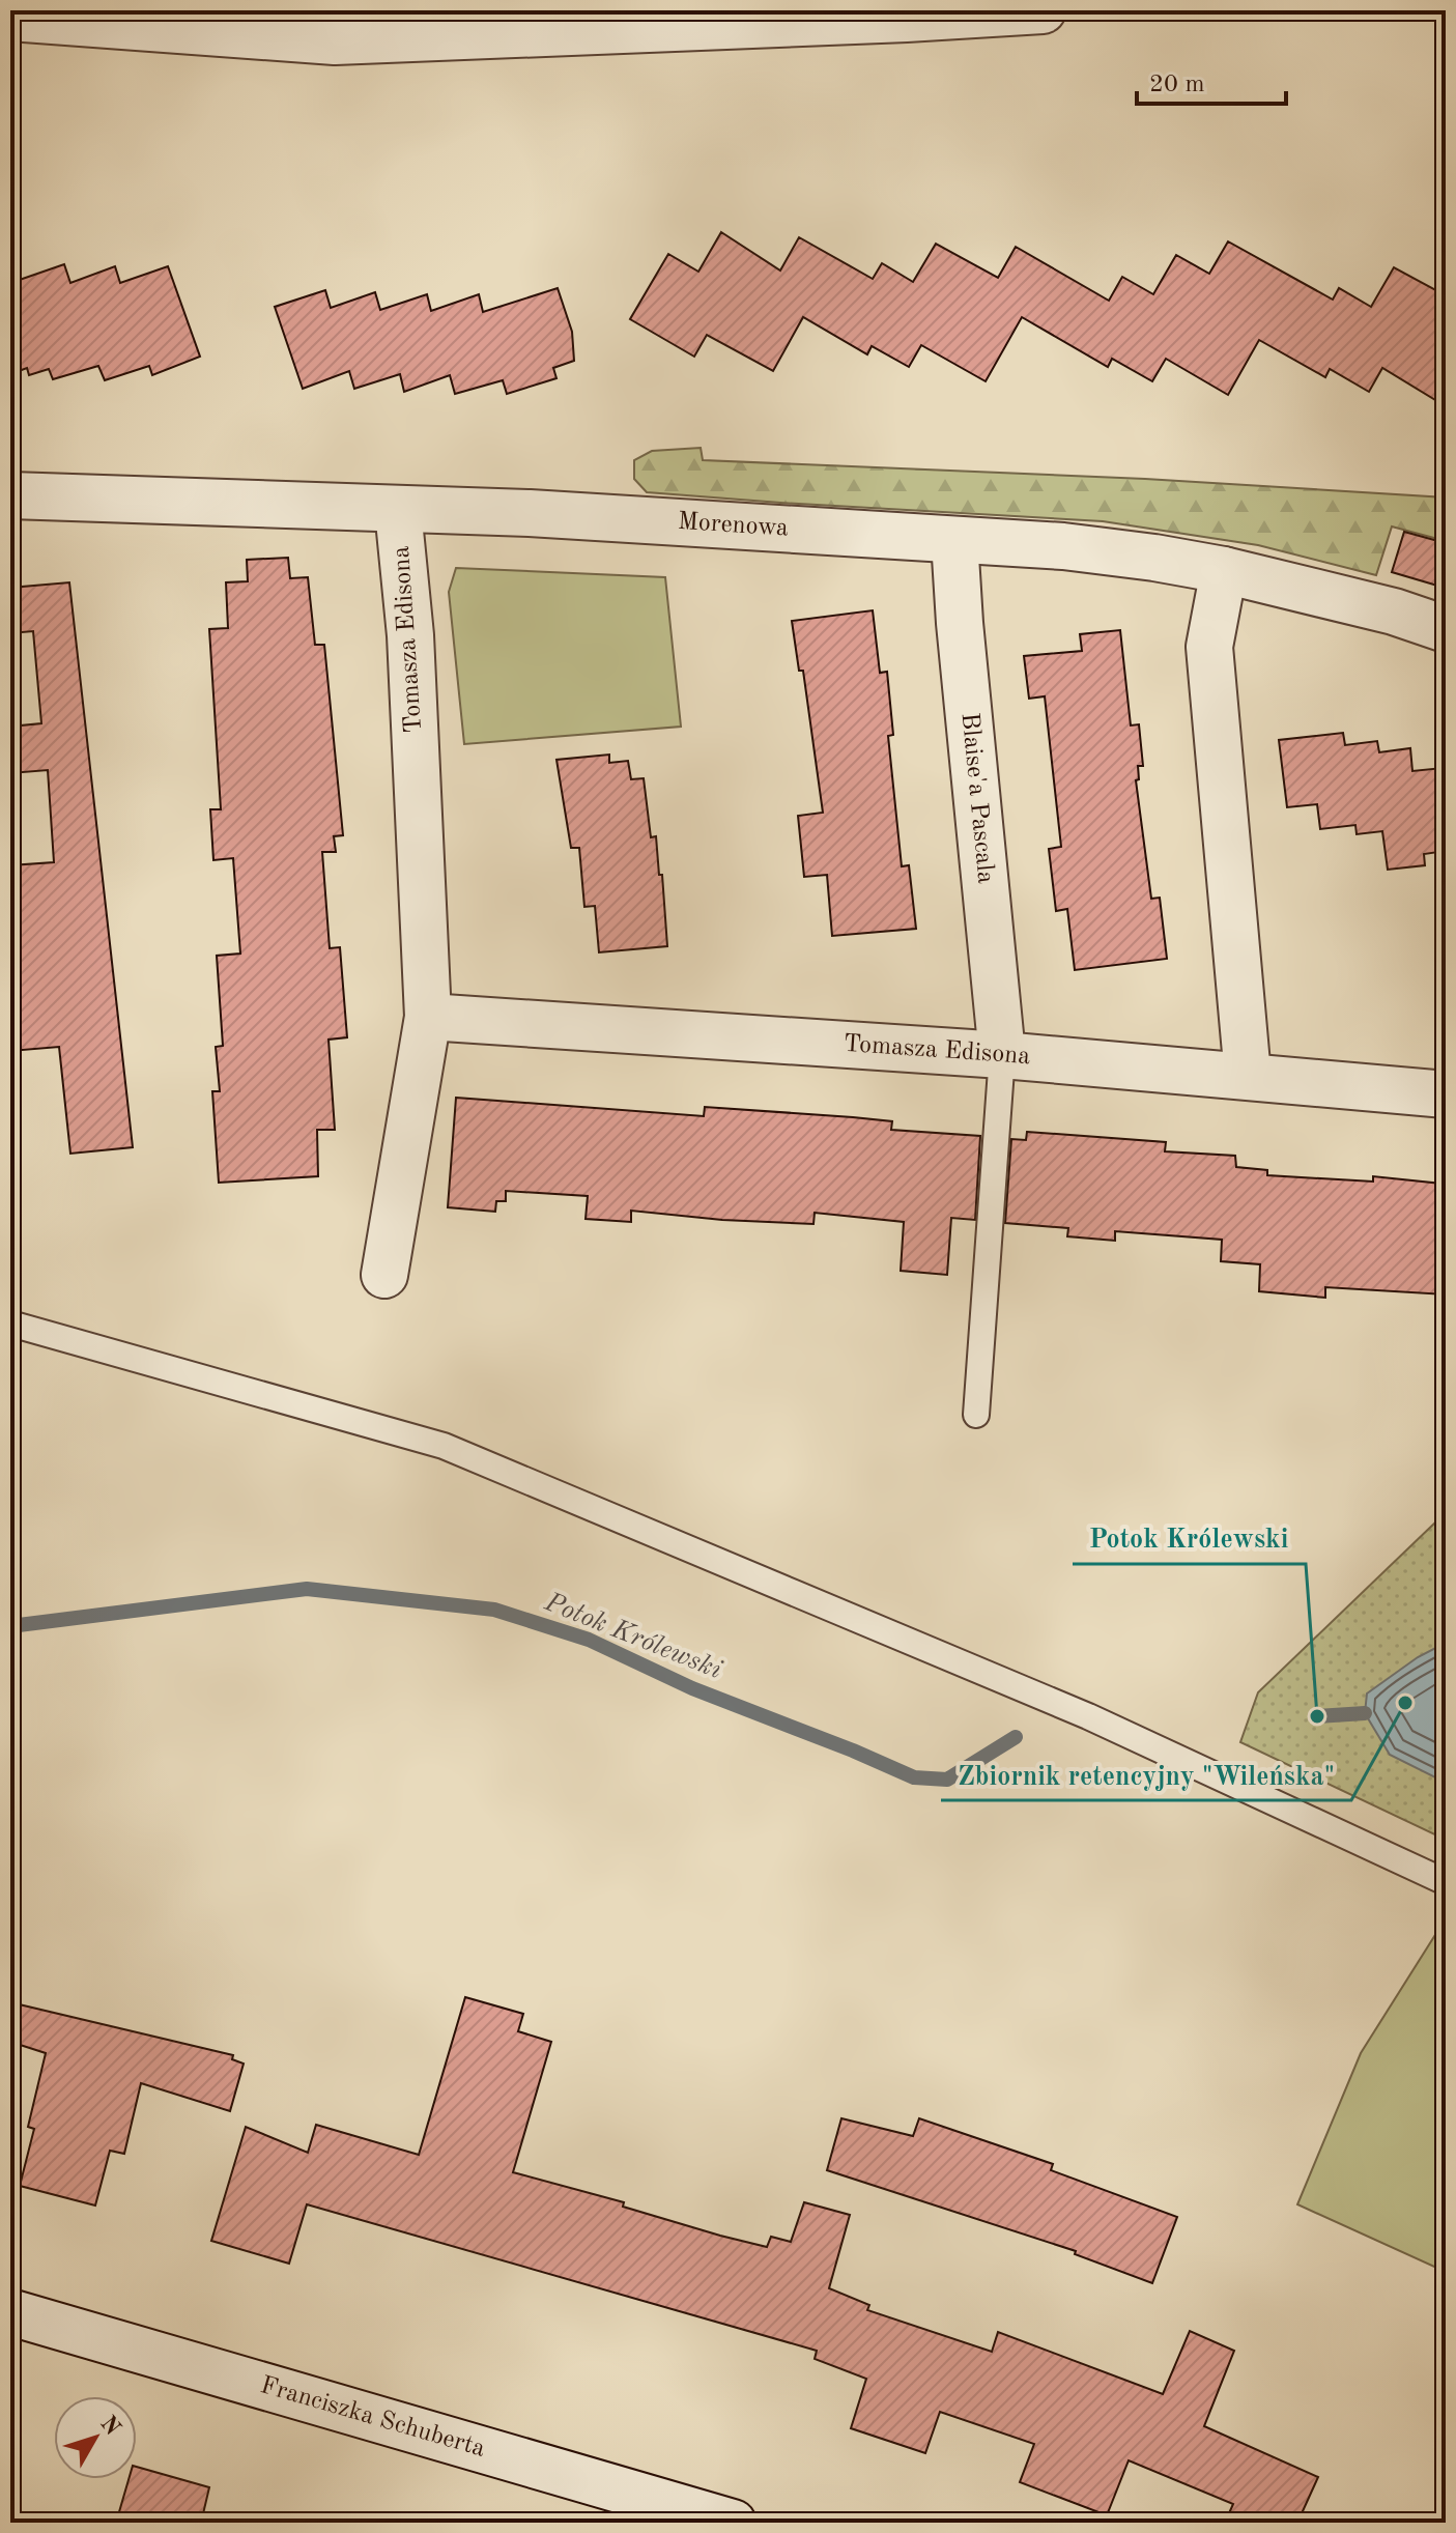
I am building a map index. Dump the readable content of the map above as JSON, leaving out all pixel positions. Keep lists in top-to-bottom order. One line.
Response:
{"streets":{"street":["Morenowa","Tomasza Edisona","Blaise'a Pascala","Franciszka Schuberta"]},"crossings":[["Morenowa","Tomasza Edisona"],["Morenowa","Blaise'a Pascala"],["Tomasza Edisona","Blaise'a Pascala"]],"water":["Potok Królewski"],"places":["Zbiornik retencyjny \"Wileńska\"","Potok Królewski"],"scale_bar":"20 m","north":"top right"}
